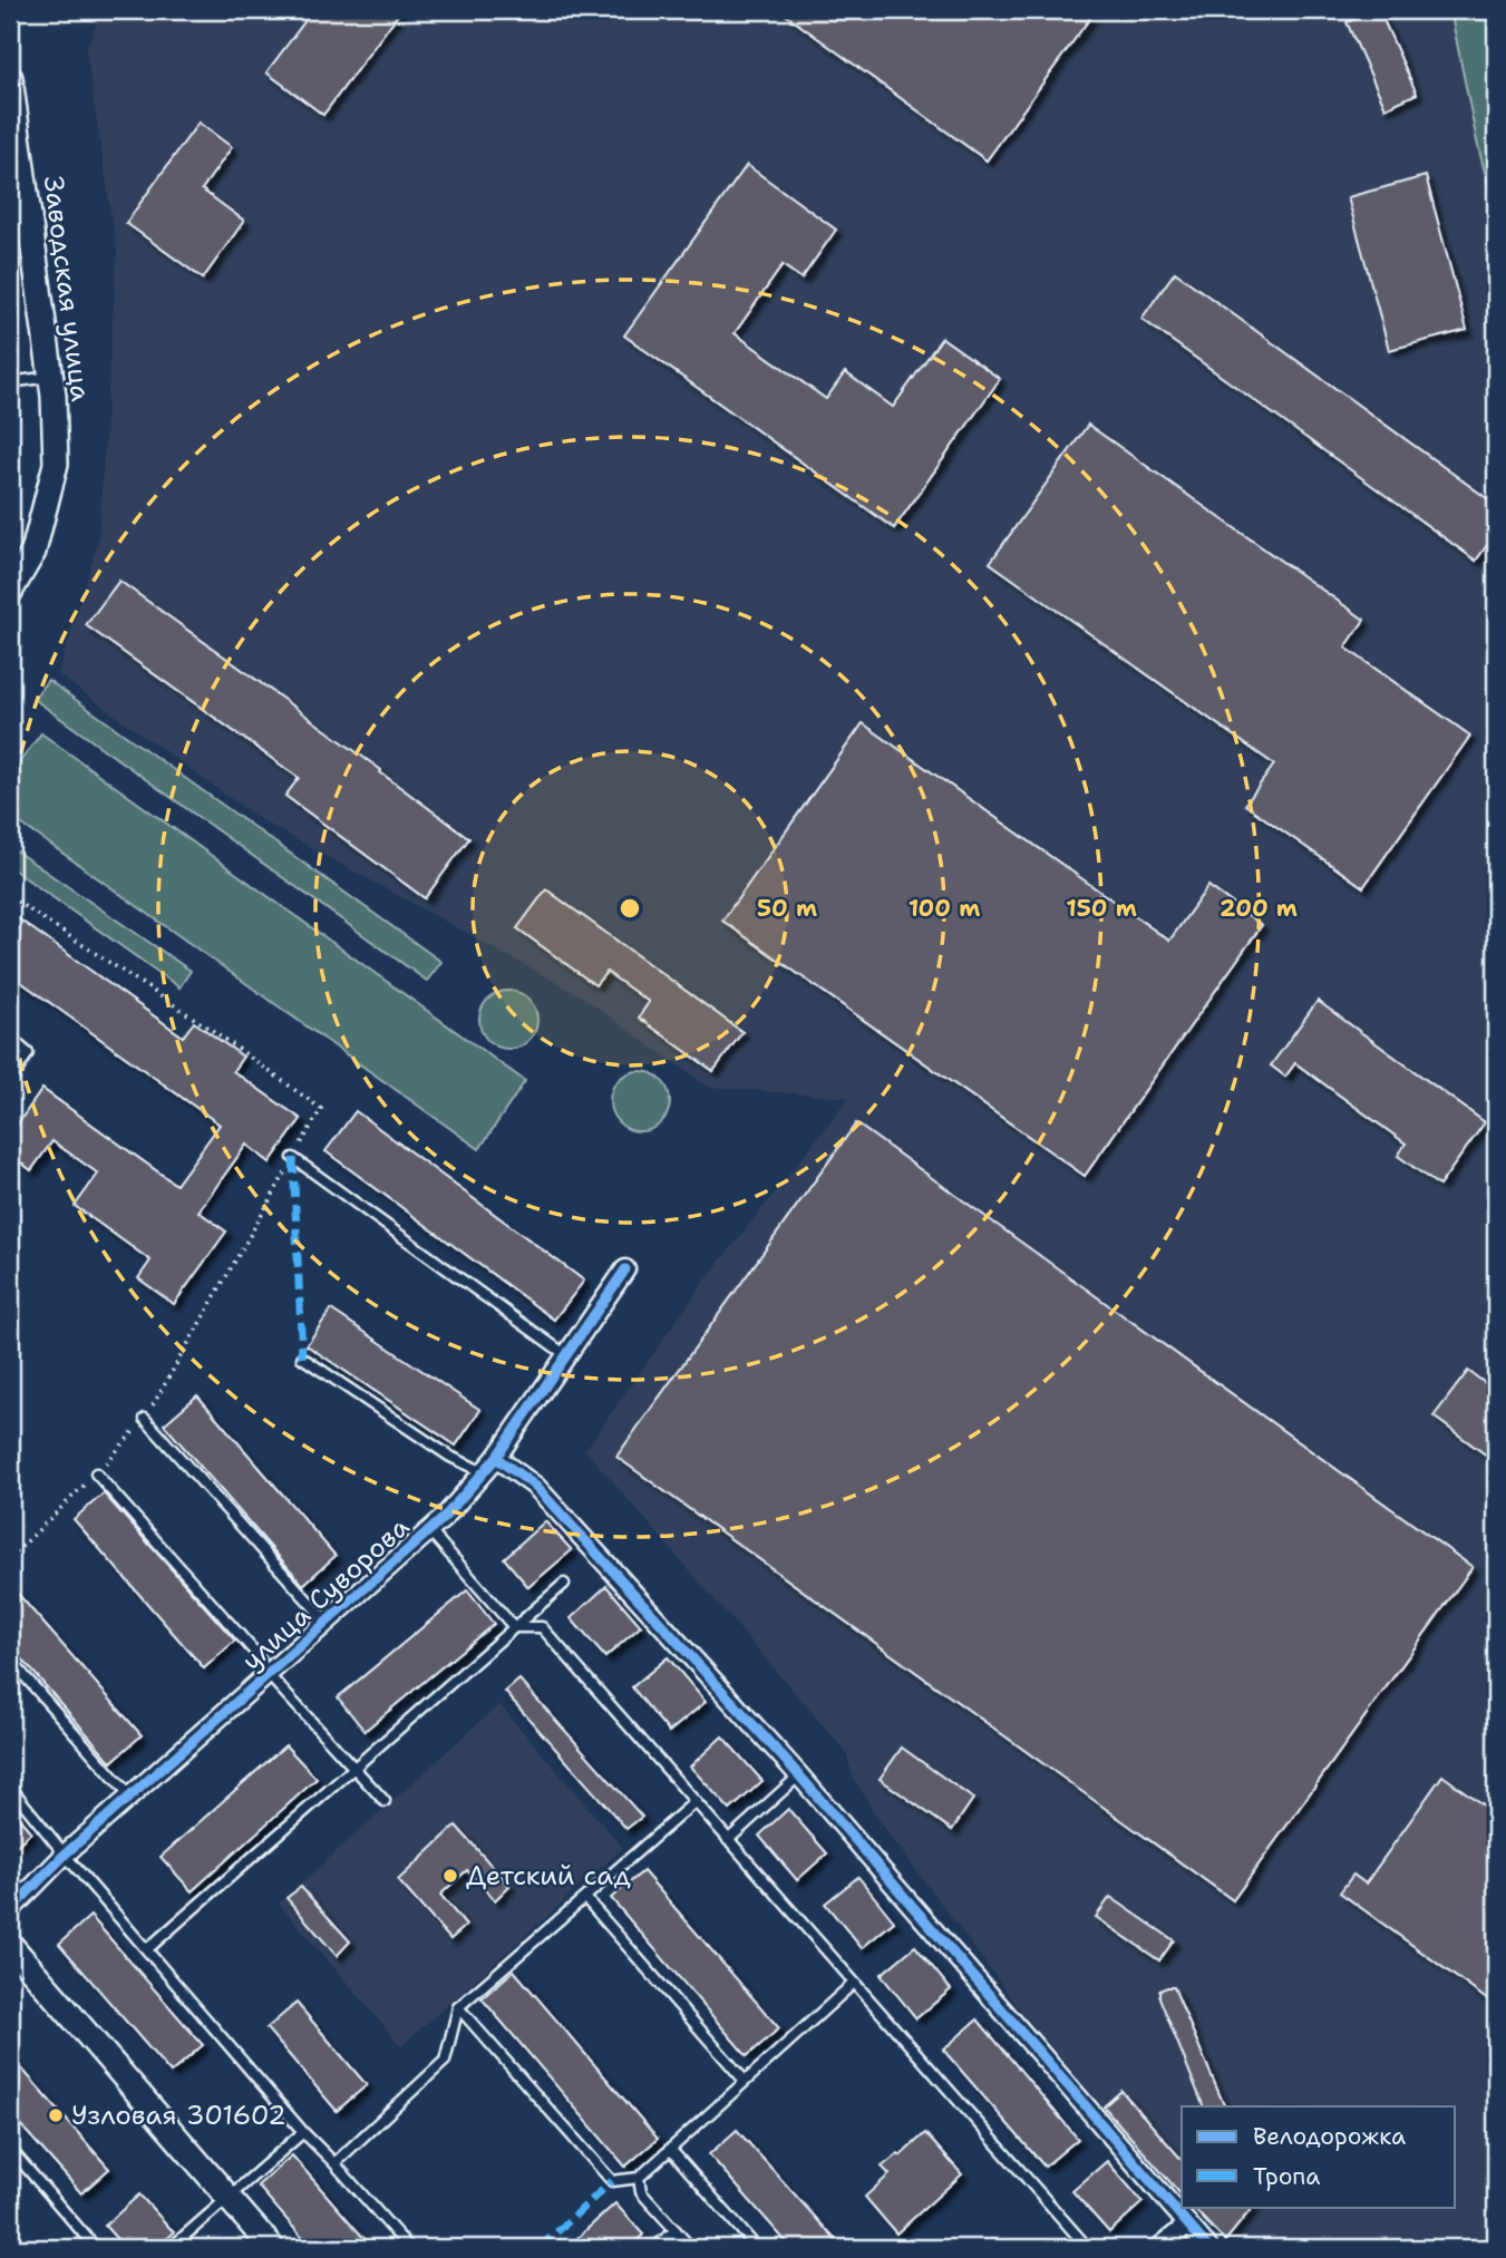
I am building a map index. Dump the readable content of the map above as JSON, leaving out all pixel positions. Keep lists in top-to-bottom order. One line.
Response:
{"streets":{"main road":["Заводская улица"],"street":["улица Суворова"]},"places":["Детский сад","Узловая 301602"],"legend":["Велодорожка","Тропа"],"rings":["50 m","100 m","150 m","200 m"]}
